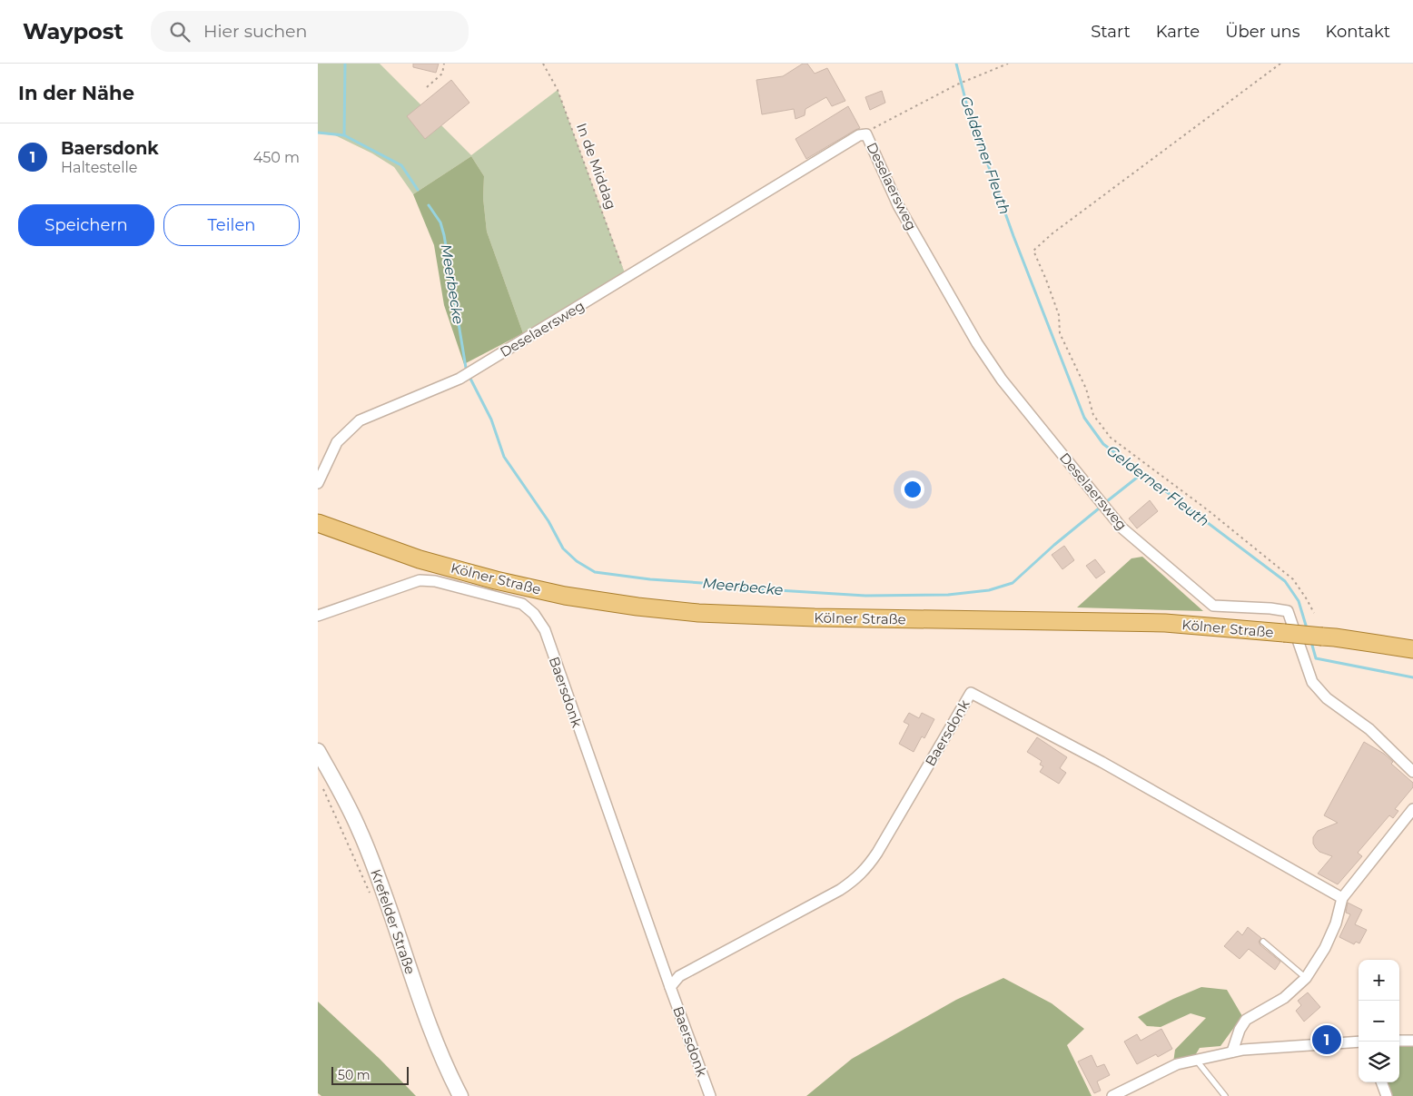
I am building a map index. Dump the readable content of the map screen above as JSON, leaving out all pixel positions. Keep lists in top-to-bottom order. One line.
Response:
{"streets":{"main road":["Kölner Straße","Krefelder Straße"],"street":["Deselaersweg","Baersdonk"],"path":["In de Middag"]},"crossings":[["In de Middag","Deselaersweg"]],"water":["Gelderner Fleuth","Meerbecke"],"scale_bar":"50 m","page":{"header":"Waypost","search":"Hier suchen","nav":["Start","Karte","Über uns","Kontakt"],"heading":"In der Nähe","list":[{"mark":"1","name":"Baersdonk","note":"Haltestelle","value":"450 m"}],"buttons":["Speichern","Teilen"],"map_buttons":["+","−"],"pins":"1","scale":"50 m"}}
